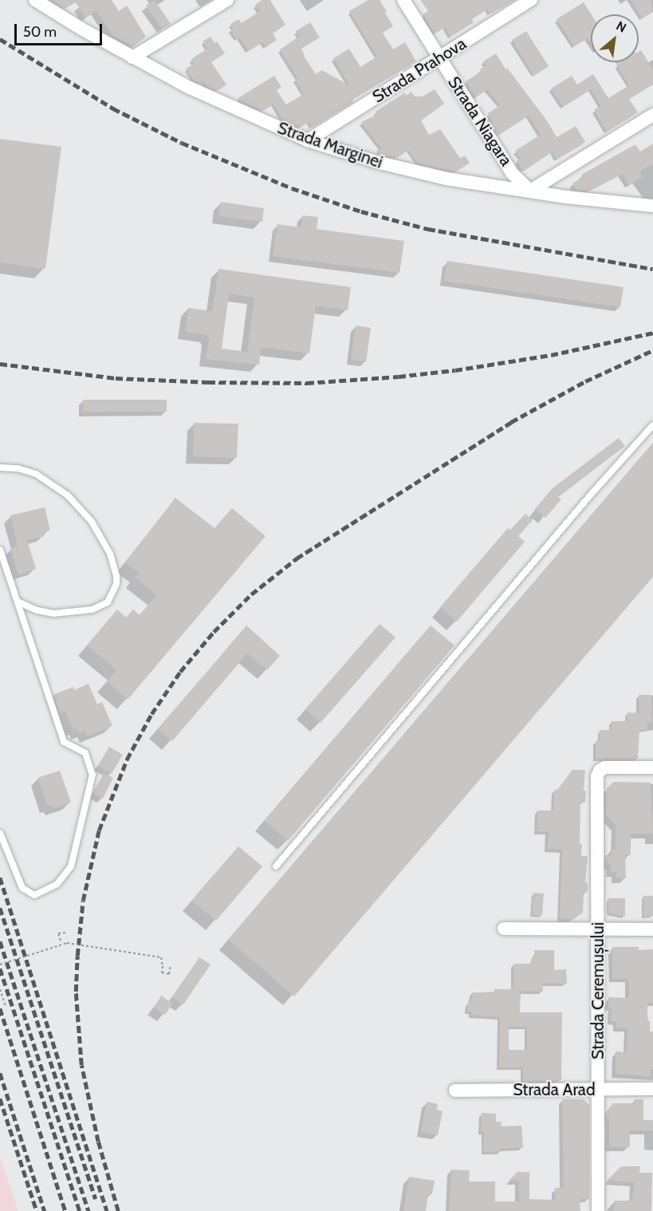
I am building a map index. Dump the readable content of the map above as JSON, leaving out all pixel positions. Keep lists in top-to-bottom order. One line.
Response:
{"streets":{"street":["Strada Prahova","Strada Niagara","Strada Marginei","Strada Ceremușului","Strada Arad"]},"crossings":[["Strada Prahova","Strada Niagara"],["Strada Prahova","Strada Marginei"],["Strada Niagara","Strada Marginei"],["Strada Ceremușului","Strada Arad"]],"scale_bar":"50 m","north":"top right"}
